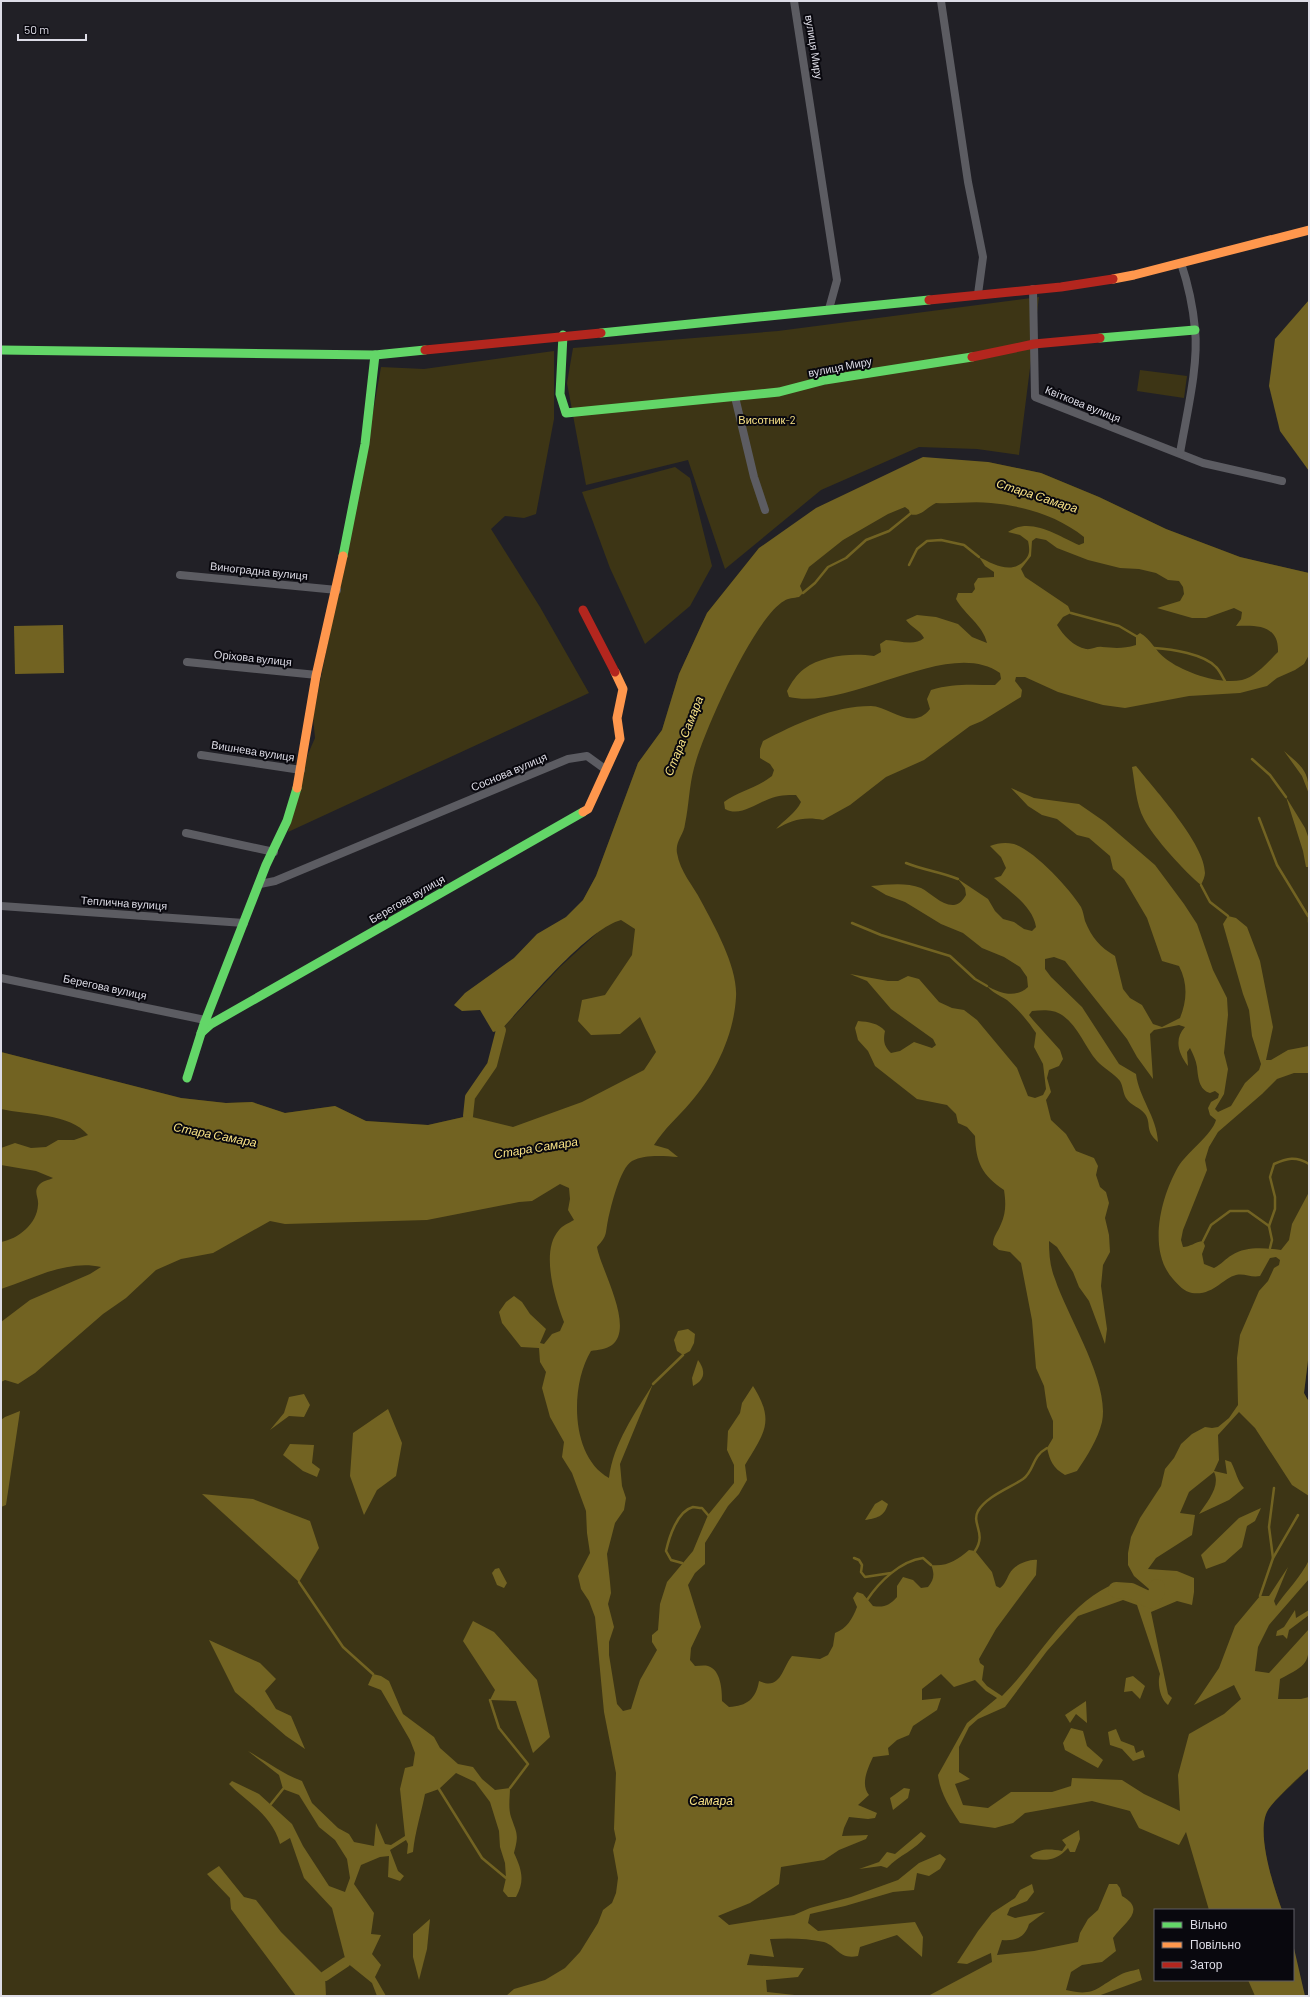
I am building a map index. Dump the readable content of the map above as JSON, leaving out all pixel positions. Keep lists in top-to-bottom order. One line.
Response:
{"streets":{"street":["вулиця Миру","Квіткова вулиця","Виноградна вулиця","Оріхова вулиця","Вишнева вулиця","Соснова вулиця","Берегова вулиця","Теплична вулиця"]},"crossings":[["вулиця Миру","Квіткова вулиця"],["Соснова вулиця","Берегова вулиця"]],"water":["Стара Самара","Самара"],"parks":["Висотник-2"],"legend":["Вільно","Повільно","Затор"],"scale_bar":"50 m"}
